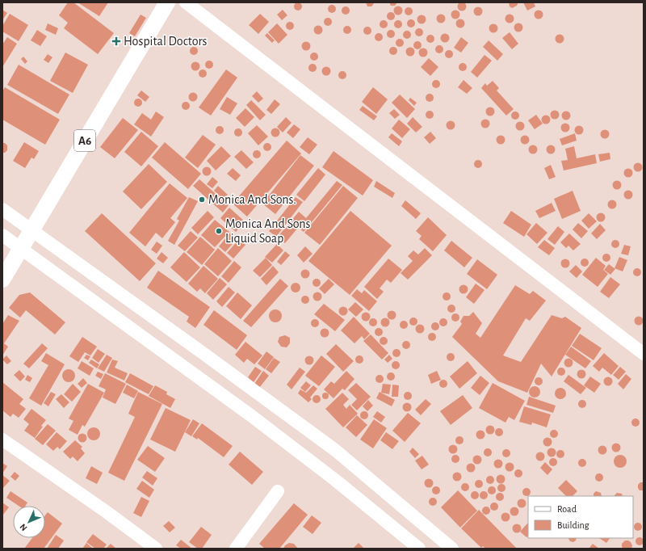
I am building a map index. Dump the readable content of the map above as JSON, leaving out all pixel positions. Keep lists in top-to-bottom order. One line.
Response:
{"streets":{"main road":["A6"]},"places":{"health":["Hospital Doctors"],"other":["Monica And Sons.","Monica And Sons Liquid Soap"]},"legend":["Road","Building"],"north":"bottom left"}
